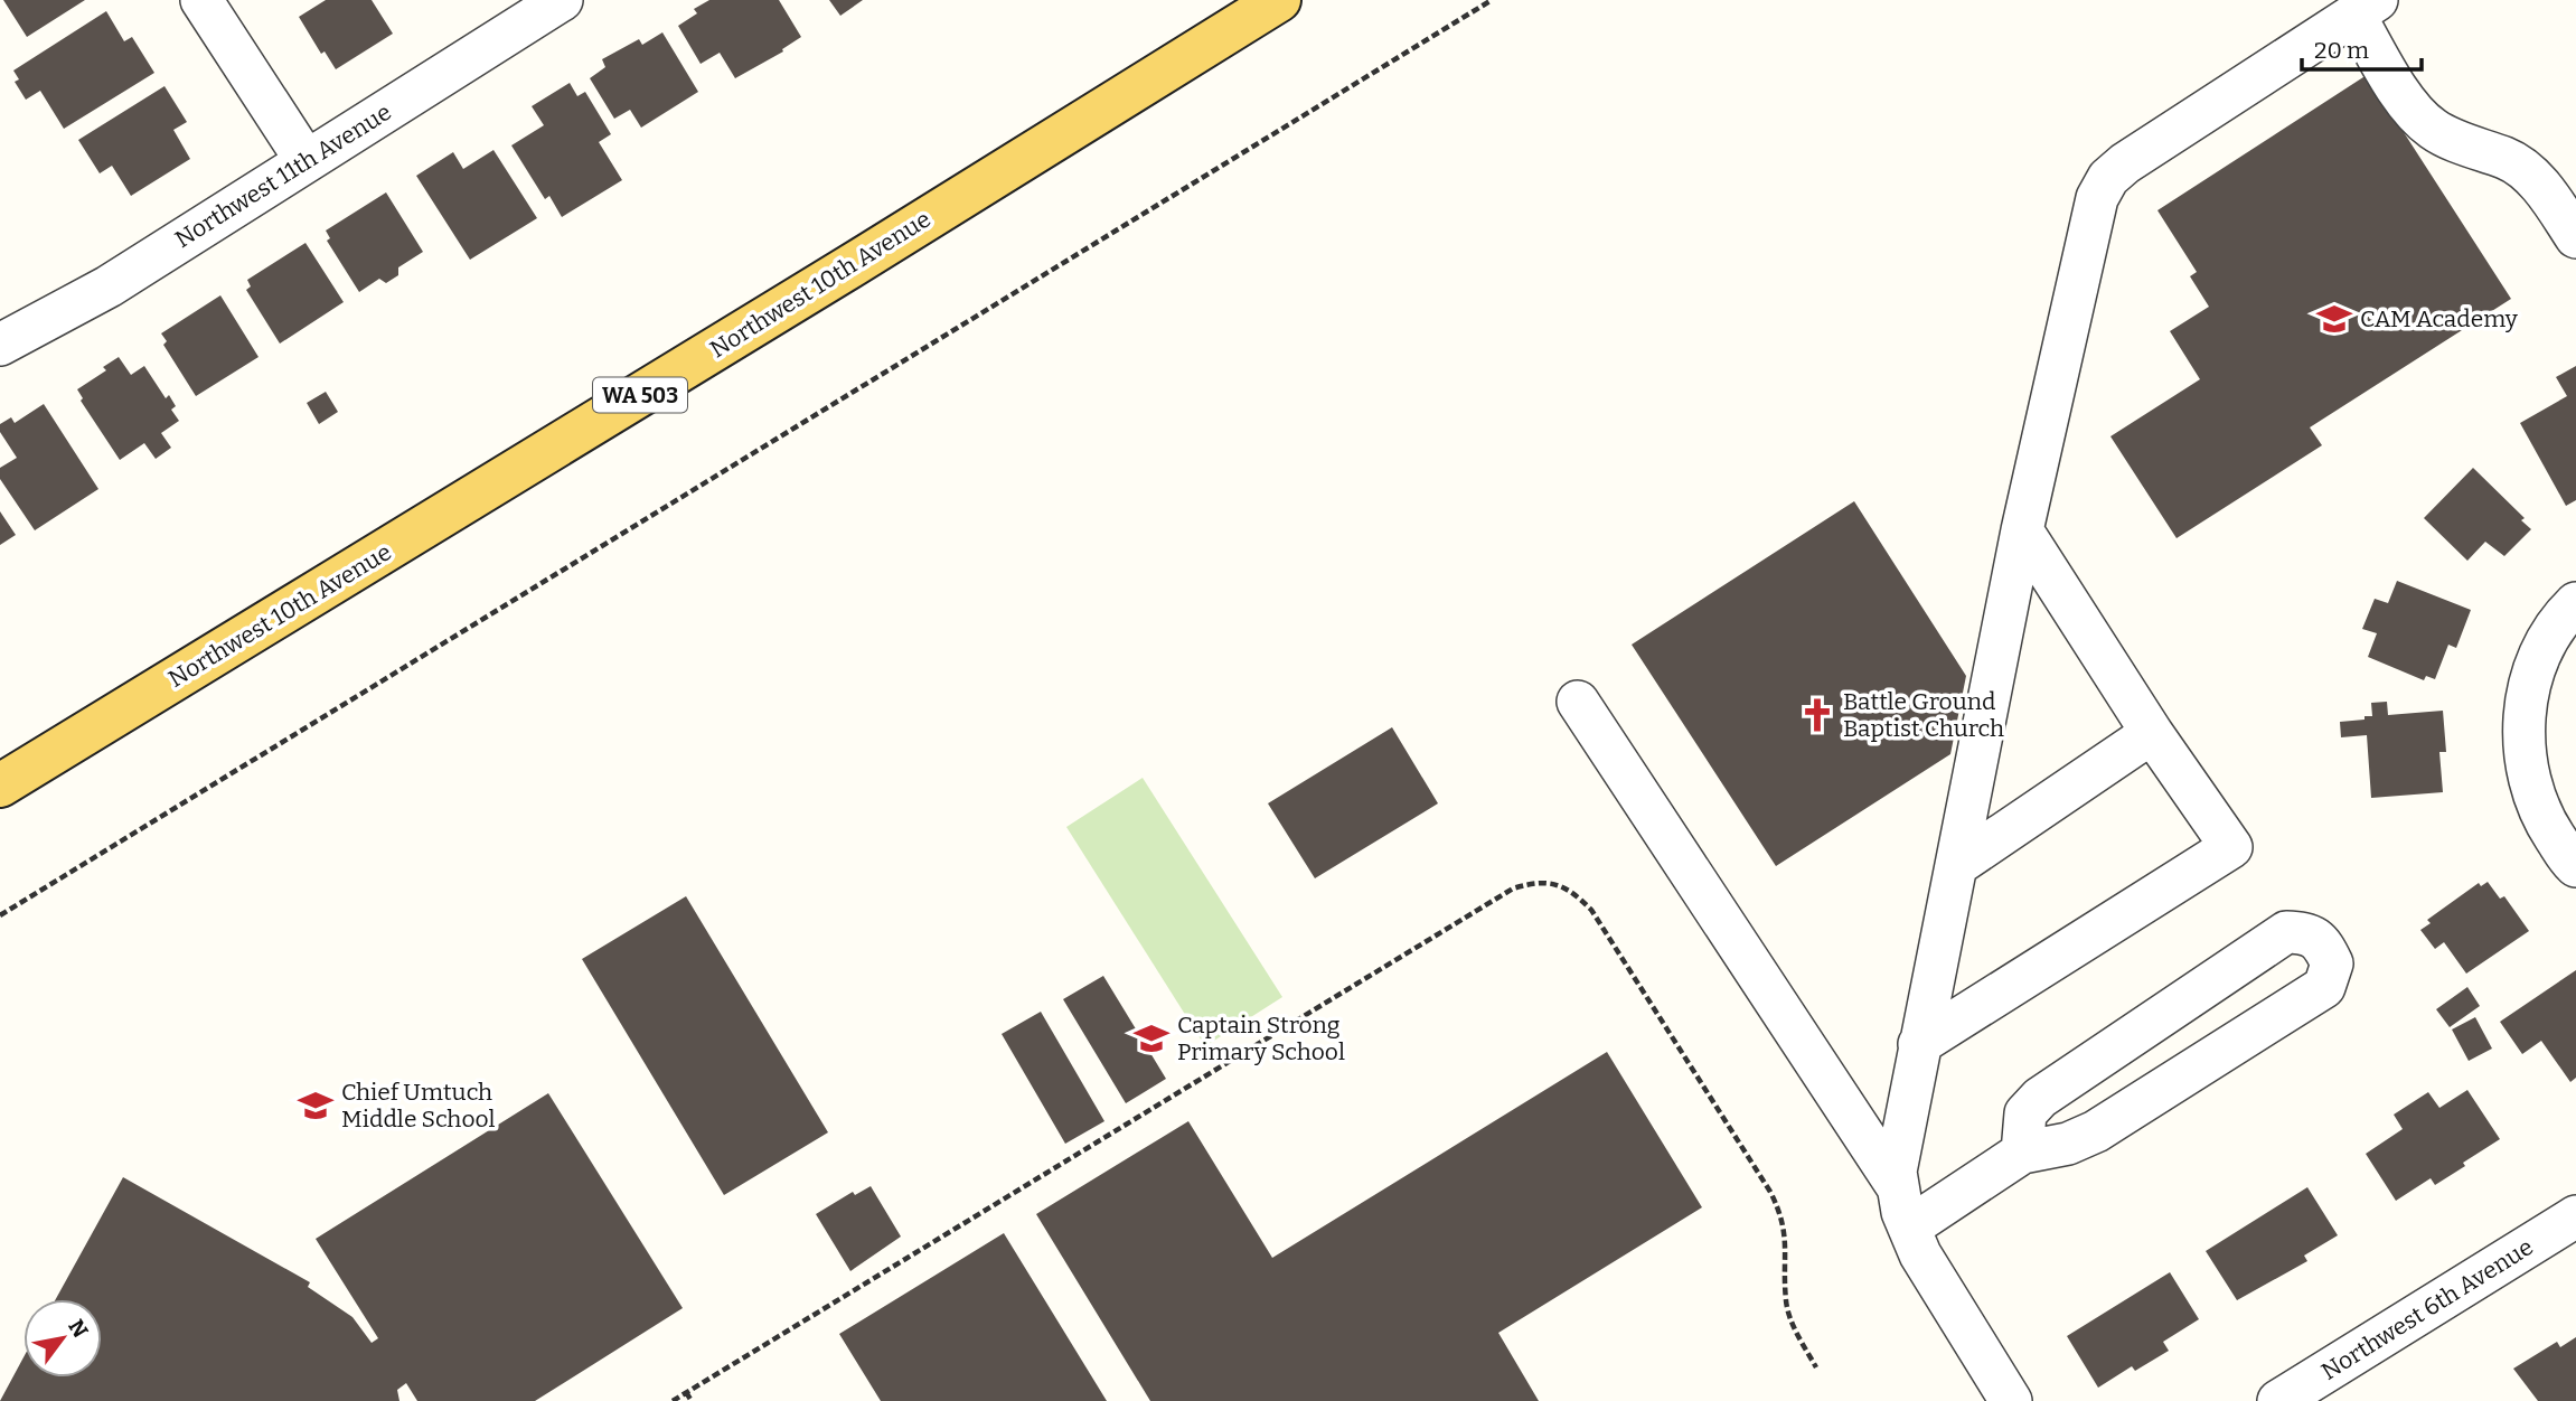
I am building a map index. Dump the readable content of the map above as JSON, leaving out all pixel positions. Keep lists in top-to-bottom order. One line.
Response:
{"streets":{"main road":["Northwest 10th Avenue","WA 503"],"street":["Northwest 11th Avenue","Northwest 6th Avenue"]},"places":{"school or university":["CAM Academy","Captain Strong Primary School","Chief Umtuch Middle School"],"church":["Battle Ground Baptist Church"]},"scale_bar":"20 m","north":"top right"}
